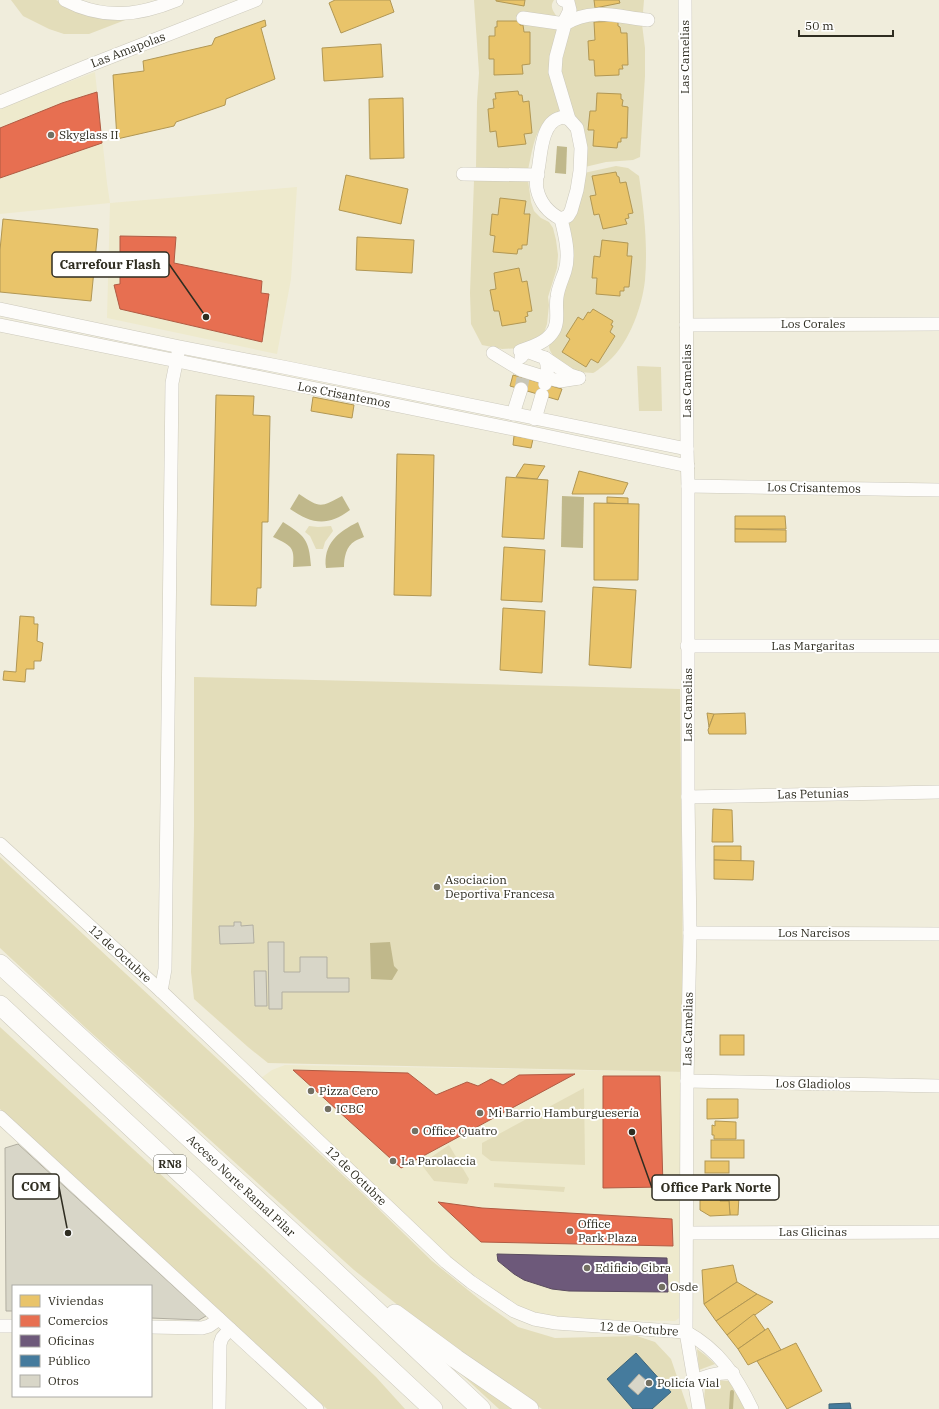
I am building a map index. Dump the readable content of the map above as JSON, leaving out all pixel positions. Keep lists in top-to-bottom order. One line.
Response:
{"streets":{"highway":["RN8","Acceso Norte Ramal Pilar"],"street":["Las Amapolas","Las Camelias","Los Corales","Los Crisantemos","Las Margaritas","Las Petunias","Los Narcisos","12 de Octubre","Los Gladiolos","Las Glicinas"]},"crossings":[["Las Camelias","Los Corales"],["Las Camelias","Los Crisantemos"],["Las Camelias","Las Margaritas"],["Las Camelias","Las Petunias"],["Las Camelias","Los Narcisos"],["Las Camelias","12 de Octubre"],["Las Camelias","Los Gladiolos"],["Las Camelias","Las Glicinas"]],"places":["Skyglass II","Carrefour Flash","Asociacion Deportiva Francesa","Pizza Cero","ICBC","Mi Barrio Hamburguesería","Office Quatro","Office Park Norte","La Parolaccia","Office Park Plaza","COM","Edificio Cibra","Osde","Policía Vial"],"legend":["Viviendas","Comercios","Oficinas","Público","Otros"],"scale_bar":"50 m"}
